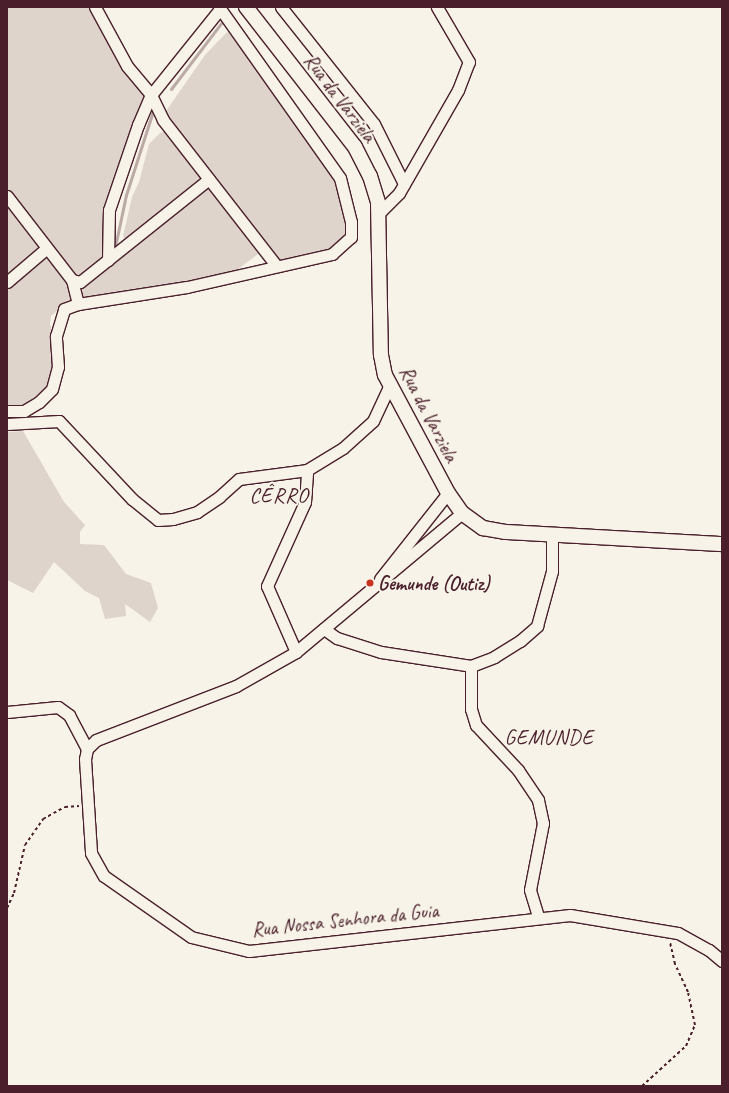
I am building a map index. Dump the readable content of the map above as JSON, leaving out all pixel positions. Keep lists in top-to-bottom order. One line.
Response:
{"streets":{"main road":["Rua da Varziela"],"street":["Rua Nossa Senhora da Guia"]},"districts":["CÊRRO","GEMUNDE"],"places":["Gemunde (Outiz)"]}
